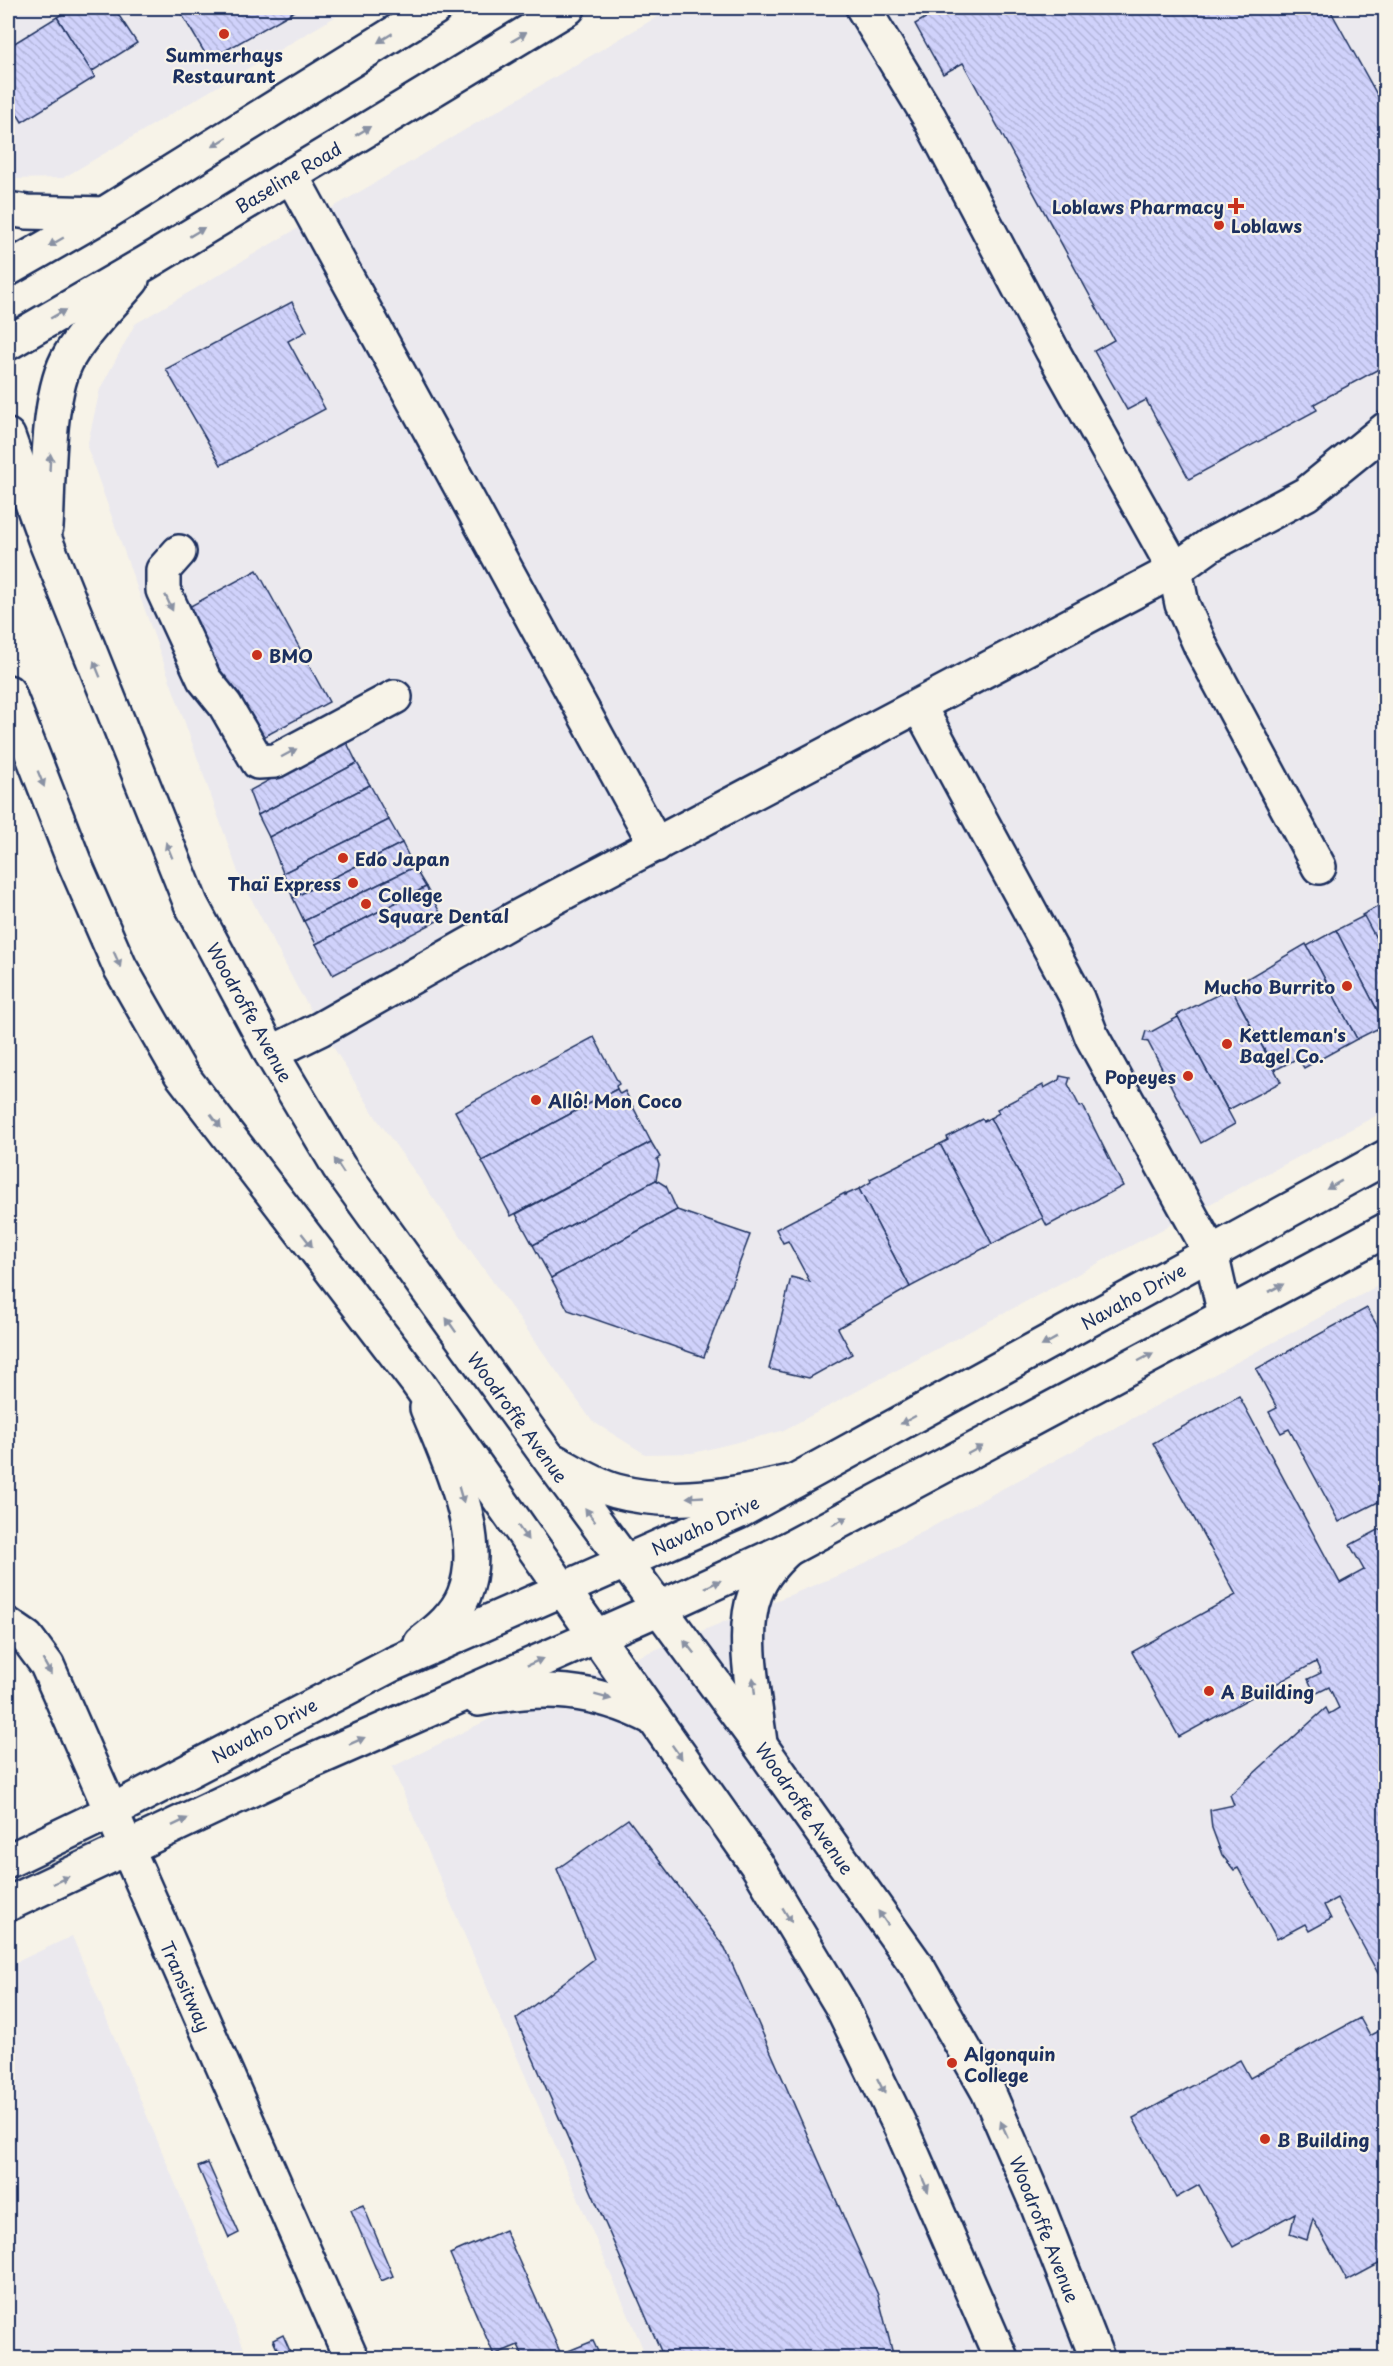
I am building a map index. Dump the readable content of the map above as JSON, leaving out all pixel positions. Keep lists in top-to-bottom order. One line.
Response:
{"streets":{"main road":["Baseline Road","Woodroffe Avenue","Navaho Drive","Transitway"]},"crossings":[["Woodroffe Avenue","Navaho Drive"],["Navaho Drive","Transitway"]],"places":{"other":["Summerhays Restaurant","Loblaws","BMO","Edo Japan","Thaï Express","College Square Dental","Mucho Burrito","Kettleman's Bagel Co.","Popeyes","Allô! Mon Coco","A Building","Algonquin College","B Building"],"health":["Loblaws Pharmacy"]}}
